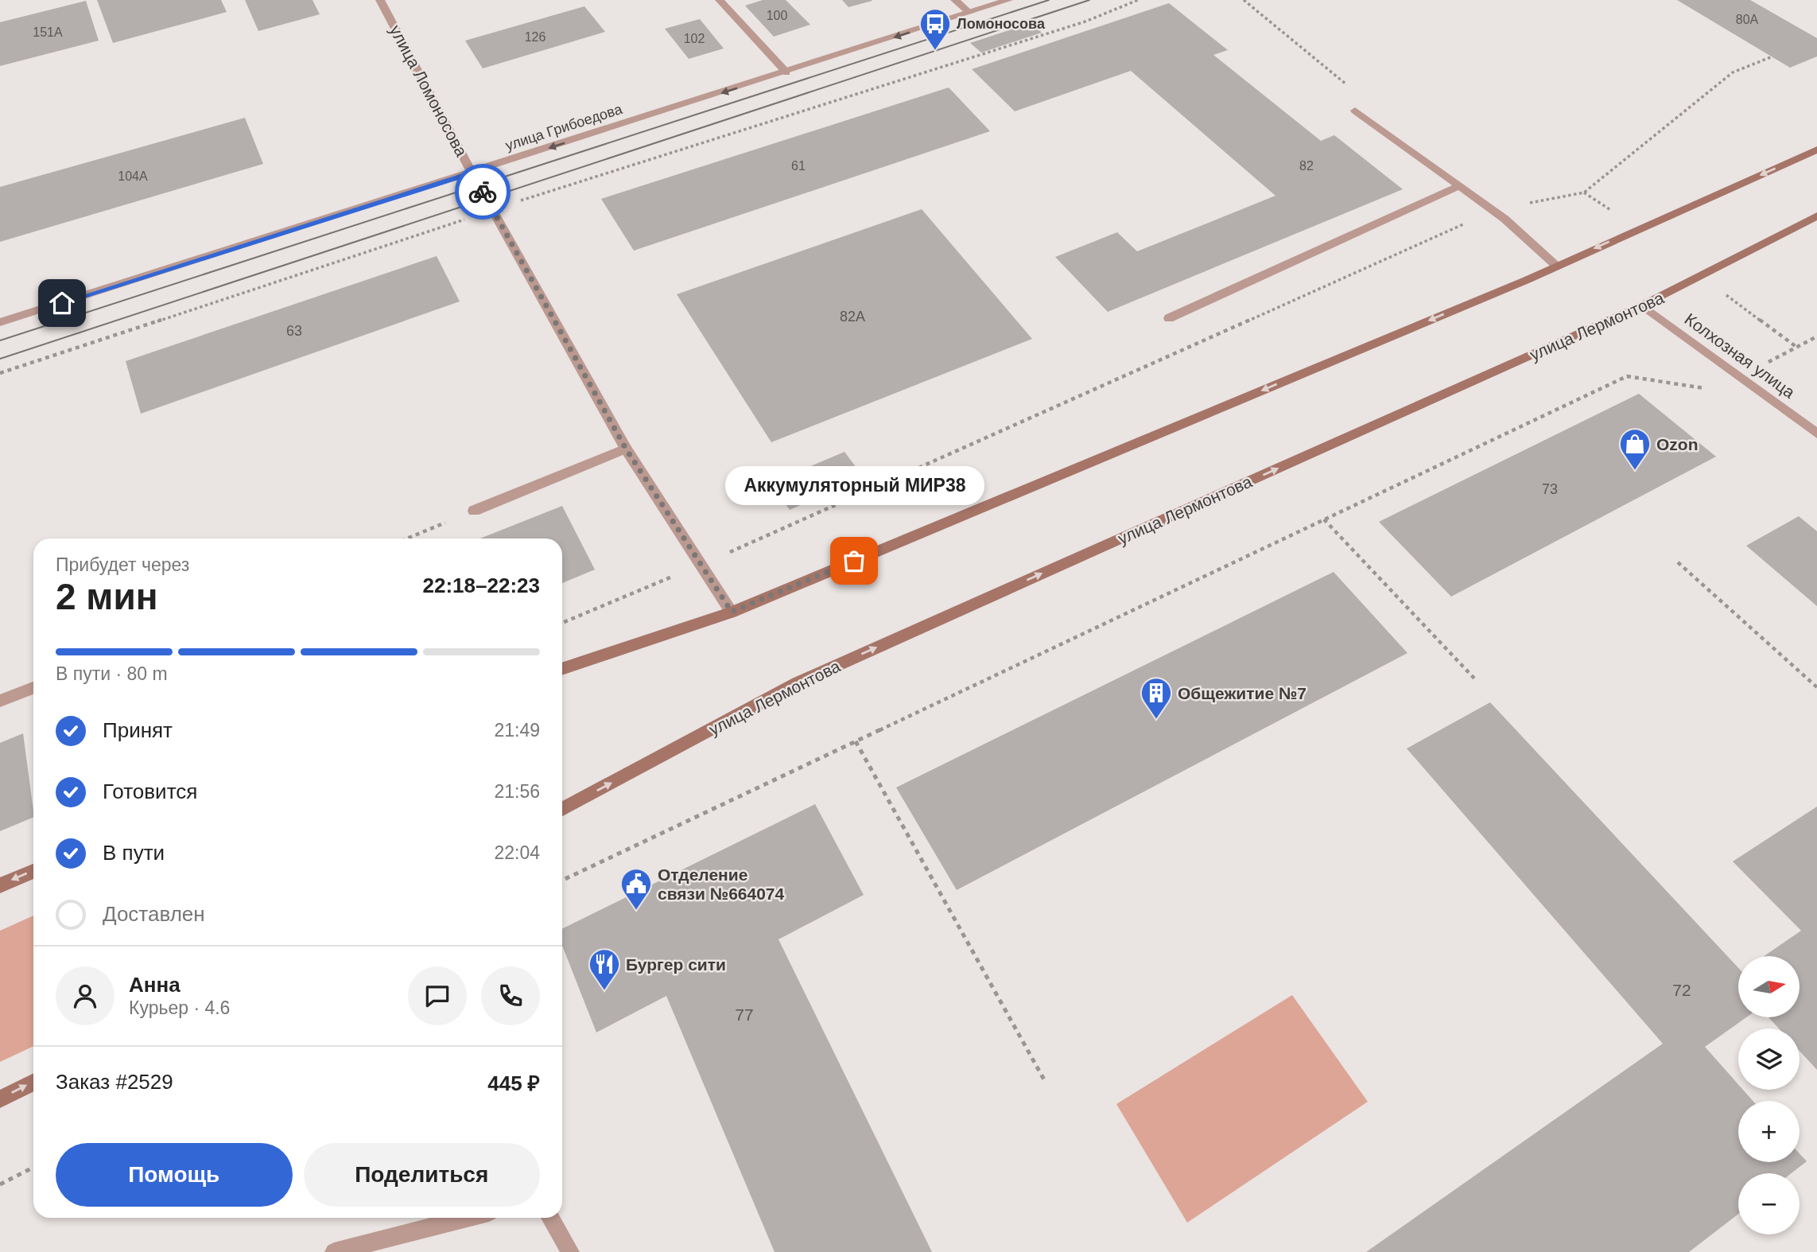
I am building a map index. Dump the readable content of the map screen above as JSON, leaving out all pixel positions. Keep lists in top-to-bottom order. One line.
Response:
{"streets":{"main road":["улица Лермонтова"],"street":["улица Ломоносова","улица Грибоедова","Колхозная улица"]},"crossings":[["улица Ломоносова","улица Грибоедова"],["улица Лермонтова","Колхозная улица"]],"one_way":["улица Грибоедова"],"places":{"bus stop":["Ломоносова"],"shop":["Ozon"],"other":["Аккумуляторный МИР38"],"building":["Общежитие №7"],"public building":["Отделение связи №664074"],"restaurant":["Бургер сити"]},"house_numbers":["100","80А","151А","126","102","61","82","104А","82А","63","73","72","77"],"north":"right","page":{"bubble":"Аккумуляторный МИР38","heading":["2 мин","Прибудет через","22:18–22:23"],"panel":["Анна","Курьер · 4.6","Заказ #2529","445 ₽"],"bar":"В пути · 80 m","list":[["Принят","21:49"],["Готовится","21:56"],["В пути","22:04"],"Доставлен"],"map_buttons":["+","−"],"buttons":["Помощь","Поделиться"]}}
